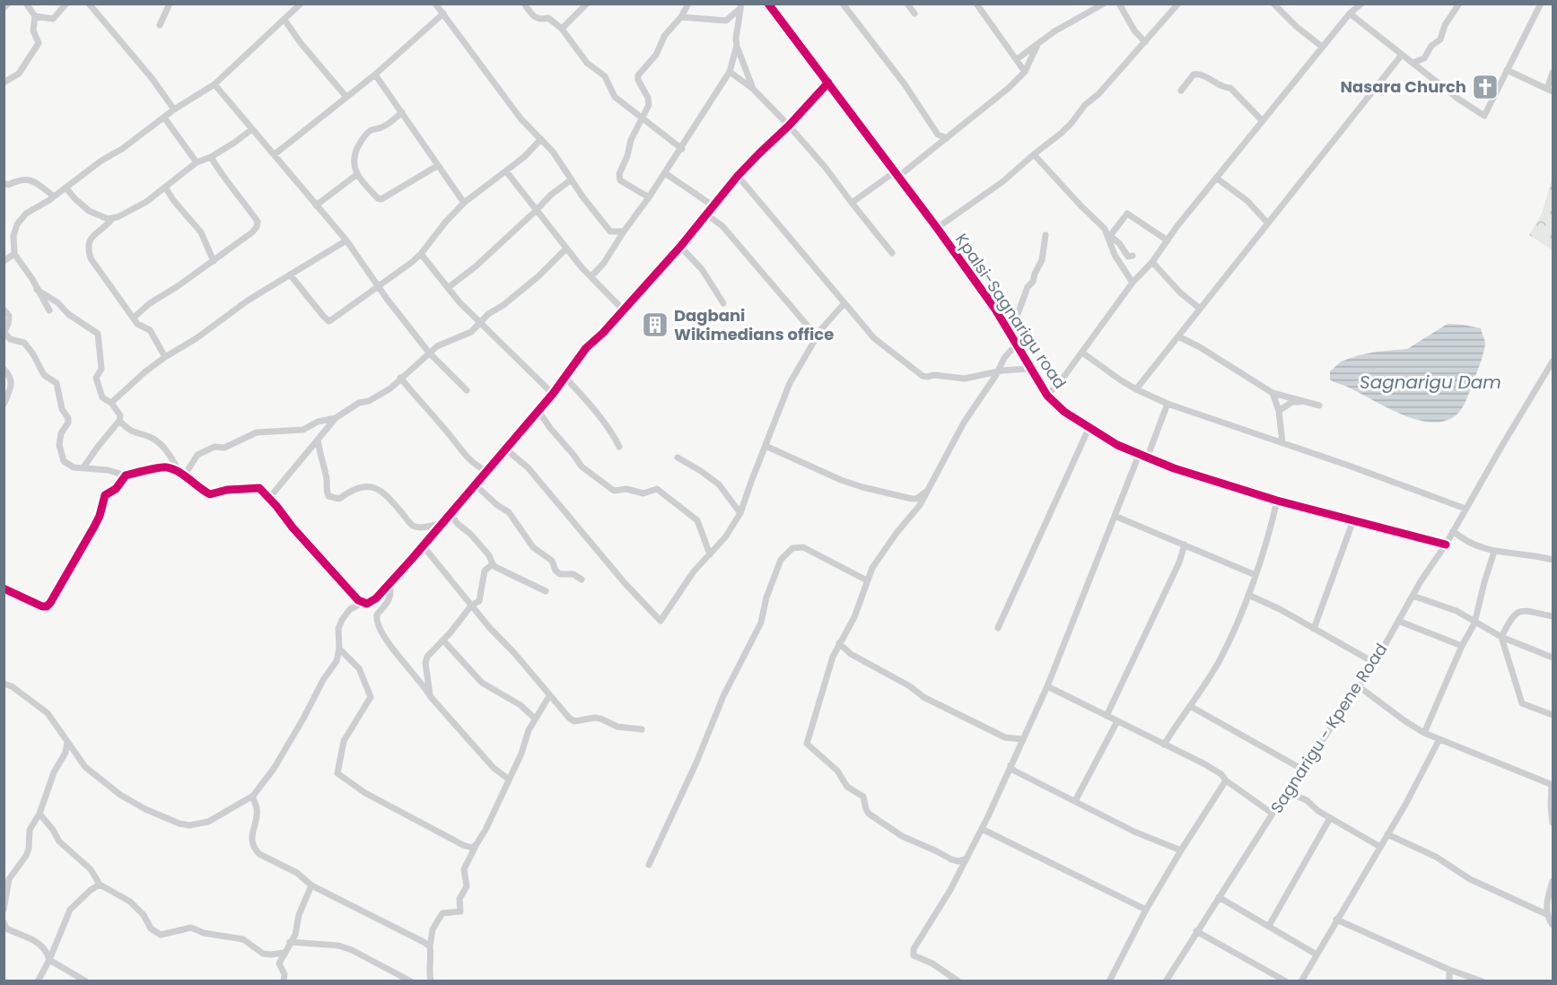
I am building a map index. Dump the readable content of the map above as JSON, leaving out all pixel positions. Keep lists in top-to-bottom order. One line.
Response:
{"streets":{"street":["Kpalsi-Sagnarigu road","Sagnarigu - Kpene Road"]},"crossings":[["Kpalsi-Sagnarigu road","Sagnarigu - Kpene Road"]],"water":["Sagnarigu Dam"],"places":{"church":["Nasara Church"],"building":["Dagbani Wikimedians office"]}}
